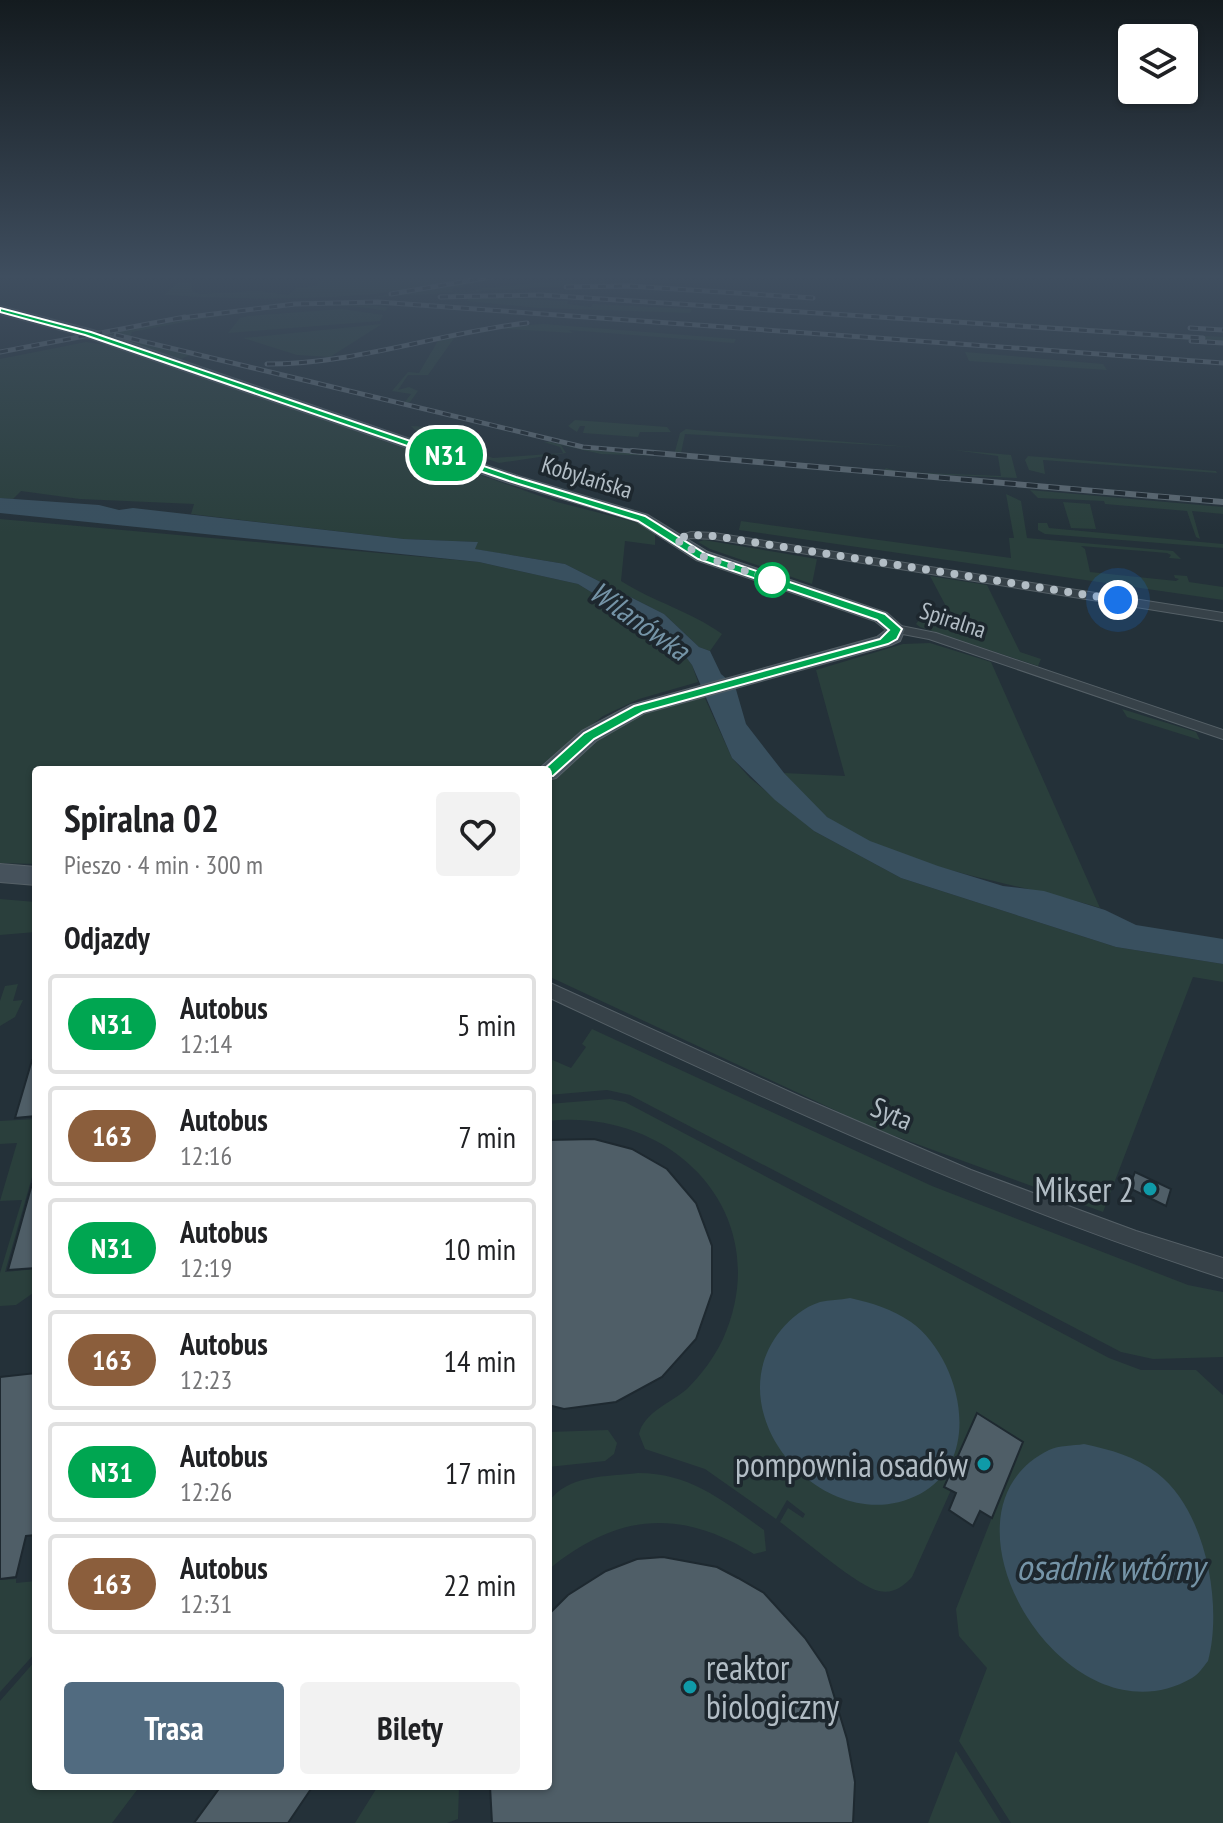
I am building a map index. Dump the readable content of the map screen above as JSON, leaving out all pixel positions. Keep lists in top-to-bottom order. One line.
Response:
{"streets":{"street":["Kobylańska","Spiralna","Syta"]},"crossings":[["Kobylańska","Spiralna"]],"water":["Wilanówka","osadnik wtórny"],"places":["Mikser 2","pompownia osadów","reaktor biologiczny"],"lines":["bus line N31"],"page":{"on_map":"N31","heading":[["Spiralna 02","Pieszo · 4 min · 300 m"],"Odjazdy"],"list":[{"mark":"N31","name":"Autobus","note":"12:14","value":"5 min"},{"mark":"163","name":"Autobus","note":"12:16","value":"7 min"},{"mark":"N31","name":"Autobus","note":"12:19","value":"10 min"},{"mark":"163","name":"Autobus","note":"12:23","value":"14 min"},{"mark":"N31","name":"Autobus","note":"12:26","value":"17 min"},{"mark":"163","name":"Autobus","note":"12:31","value":"22 min"}],"buttons":["Trasa","Bilety"]}}
